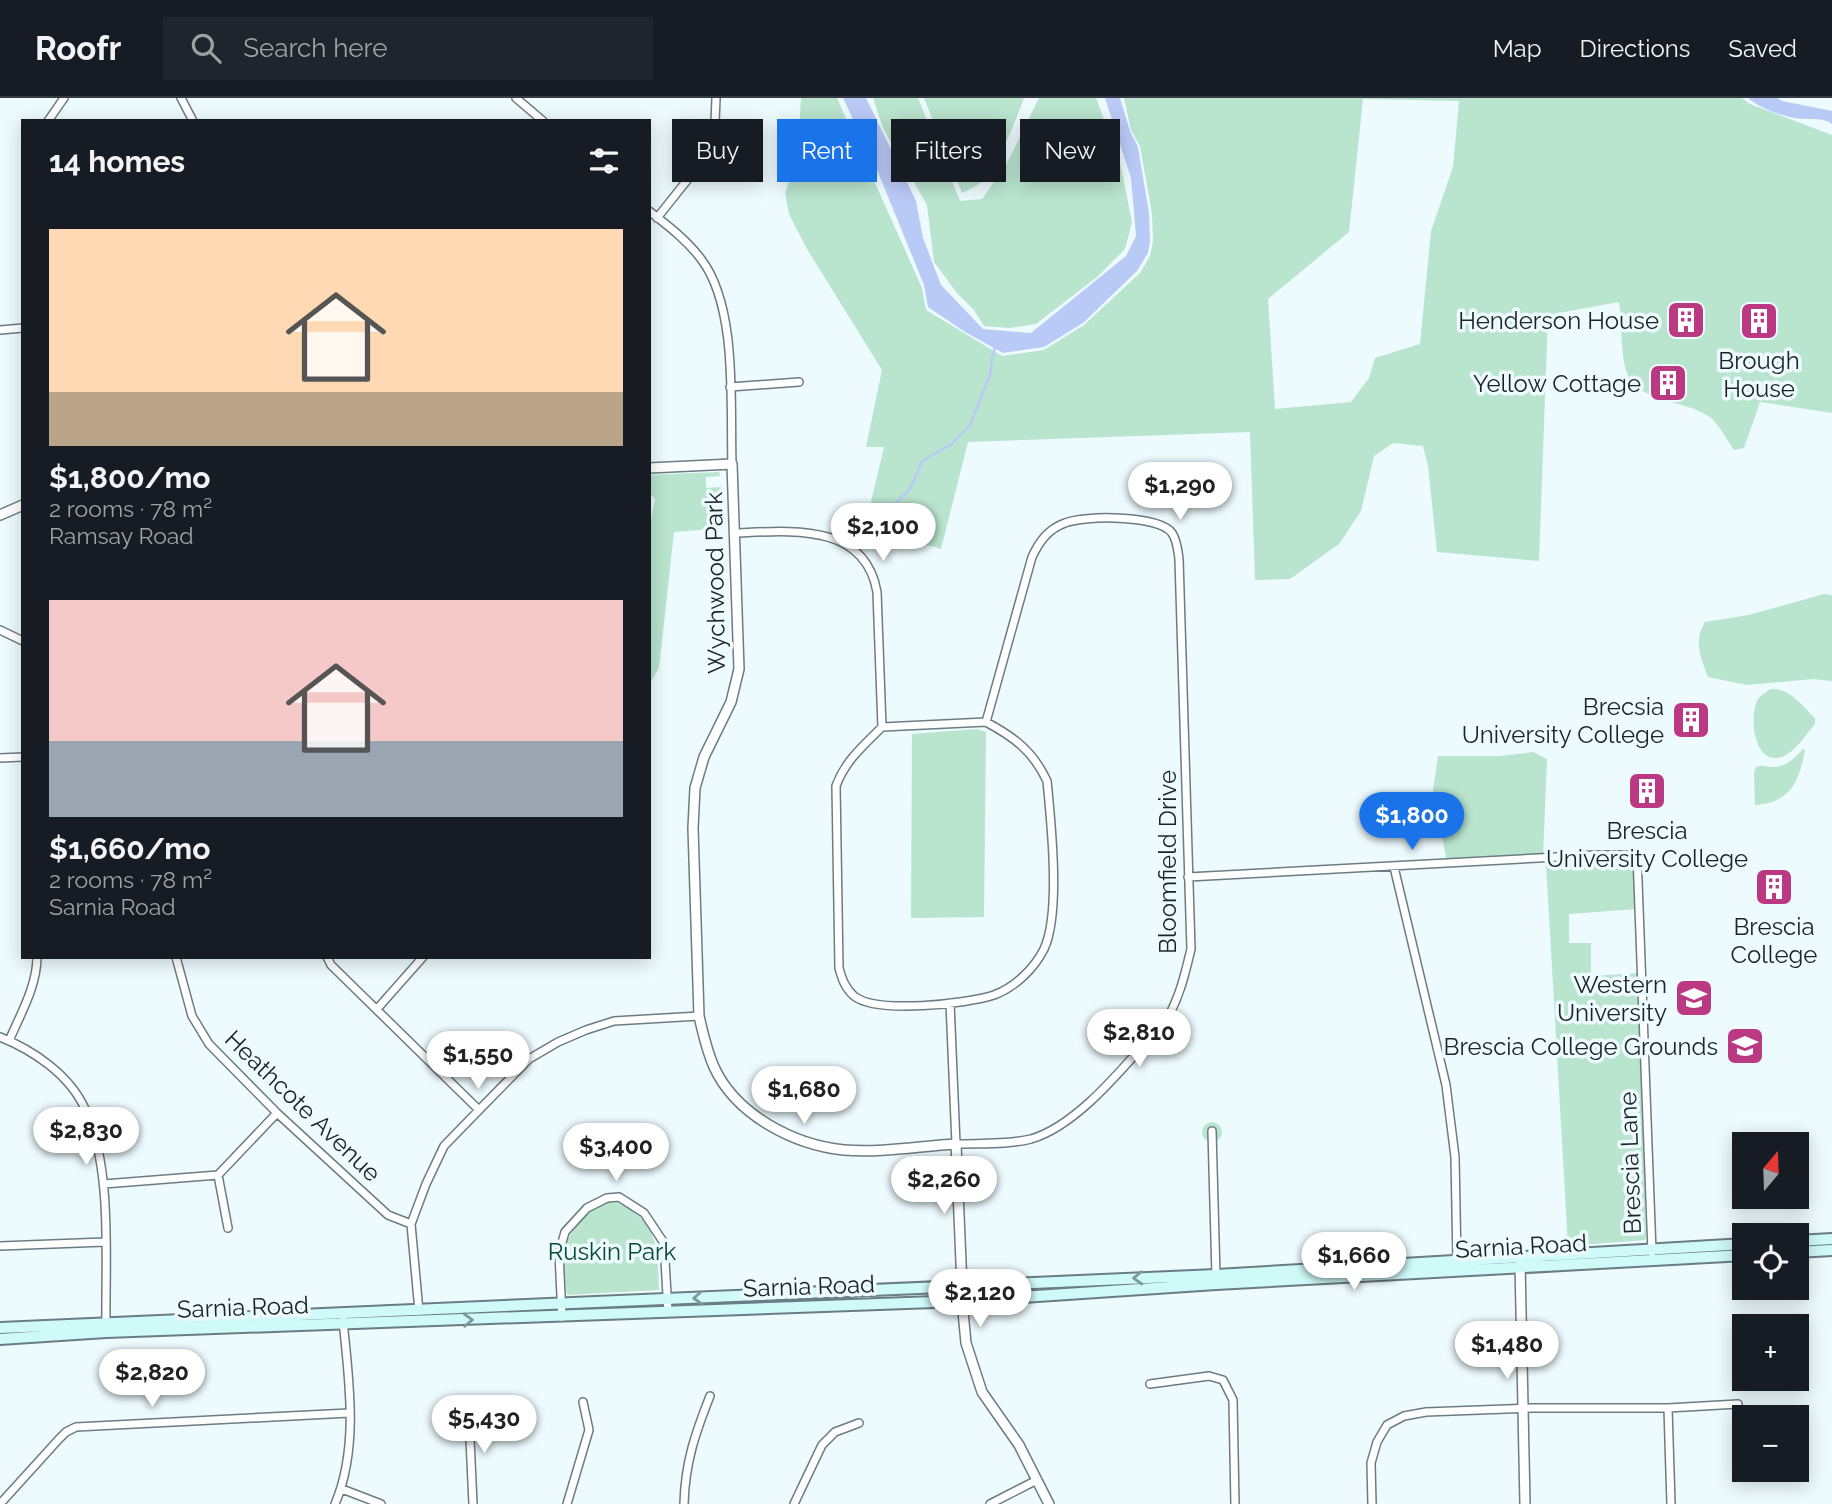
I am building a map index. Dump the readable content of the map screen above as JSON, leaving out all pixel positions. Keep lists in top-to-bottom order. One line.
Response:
{"streets":{"main road":["Sarnia Road"],"street":["Wychwood Park","Bloomfield Drive","Heathcote Avenue","Brescia Lane"]},"crossings":[["Wychwood Park","Bloomfield Drive"],["Brescia Lane","Sarnia Road"]],"parks":["Ruskin Park"],"places":{"building":["Henderson House","Brough House","Yellow Cottage","Brecsia University College","Brescia University College","Brescia College"],"school or university":["Western University","Brescia College Grounds"]},"north":"top","page":{"header":"Roofr","search":"Search here","nav":["Map","Directions","Saved"],"chip":["Buy","Rent","Filters","New"],"heading":"14 homes","list":[{"name":"$1,800/mo","note":"2 rooms · 78 m² · Ramsay Road"},{"name":"$1,660/mo","note":"2 rooms · 78 m² · Sarnia Road"}],"price":["$1,290","$2,100","$1,800","$2,810","$1,550","$1,680","$2,830","$3,400","$2,260","$1,660","$2,120","$1,480","$2,820","$5,430"],"map_buttons":["+","−"]}}
